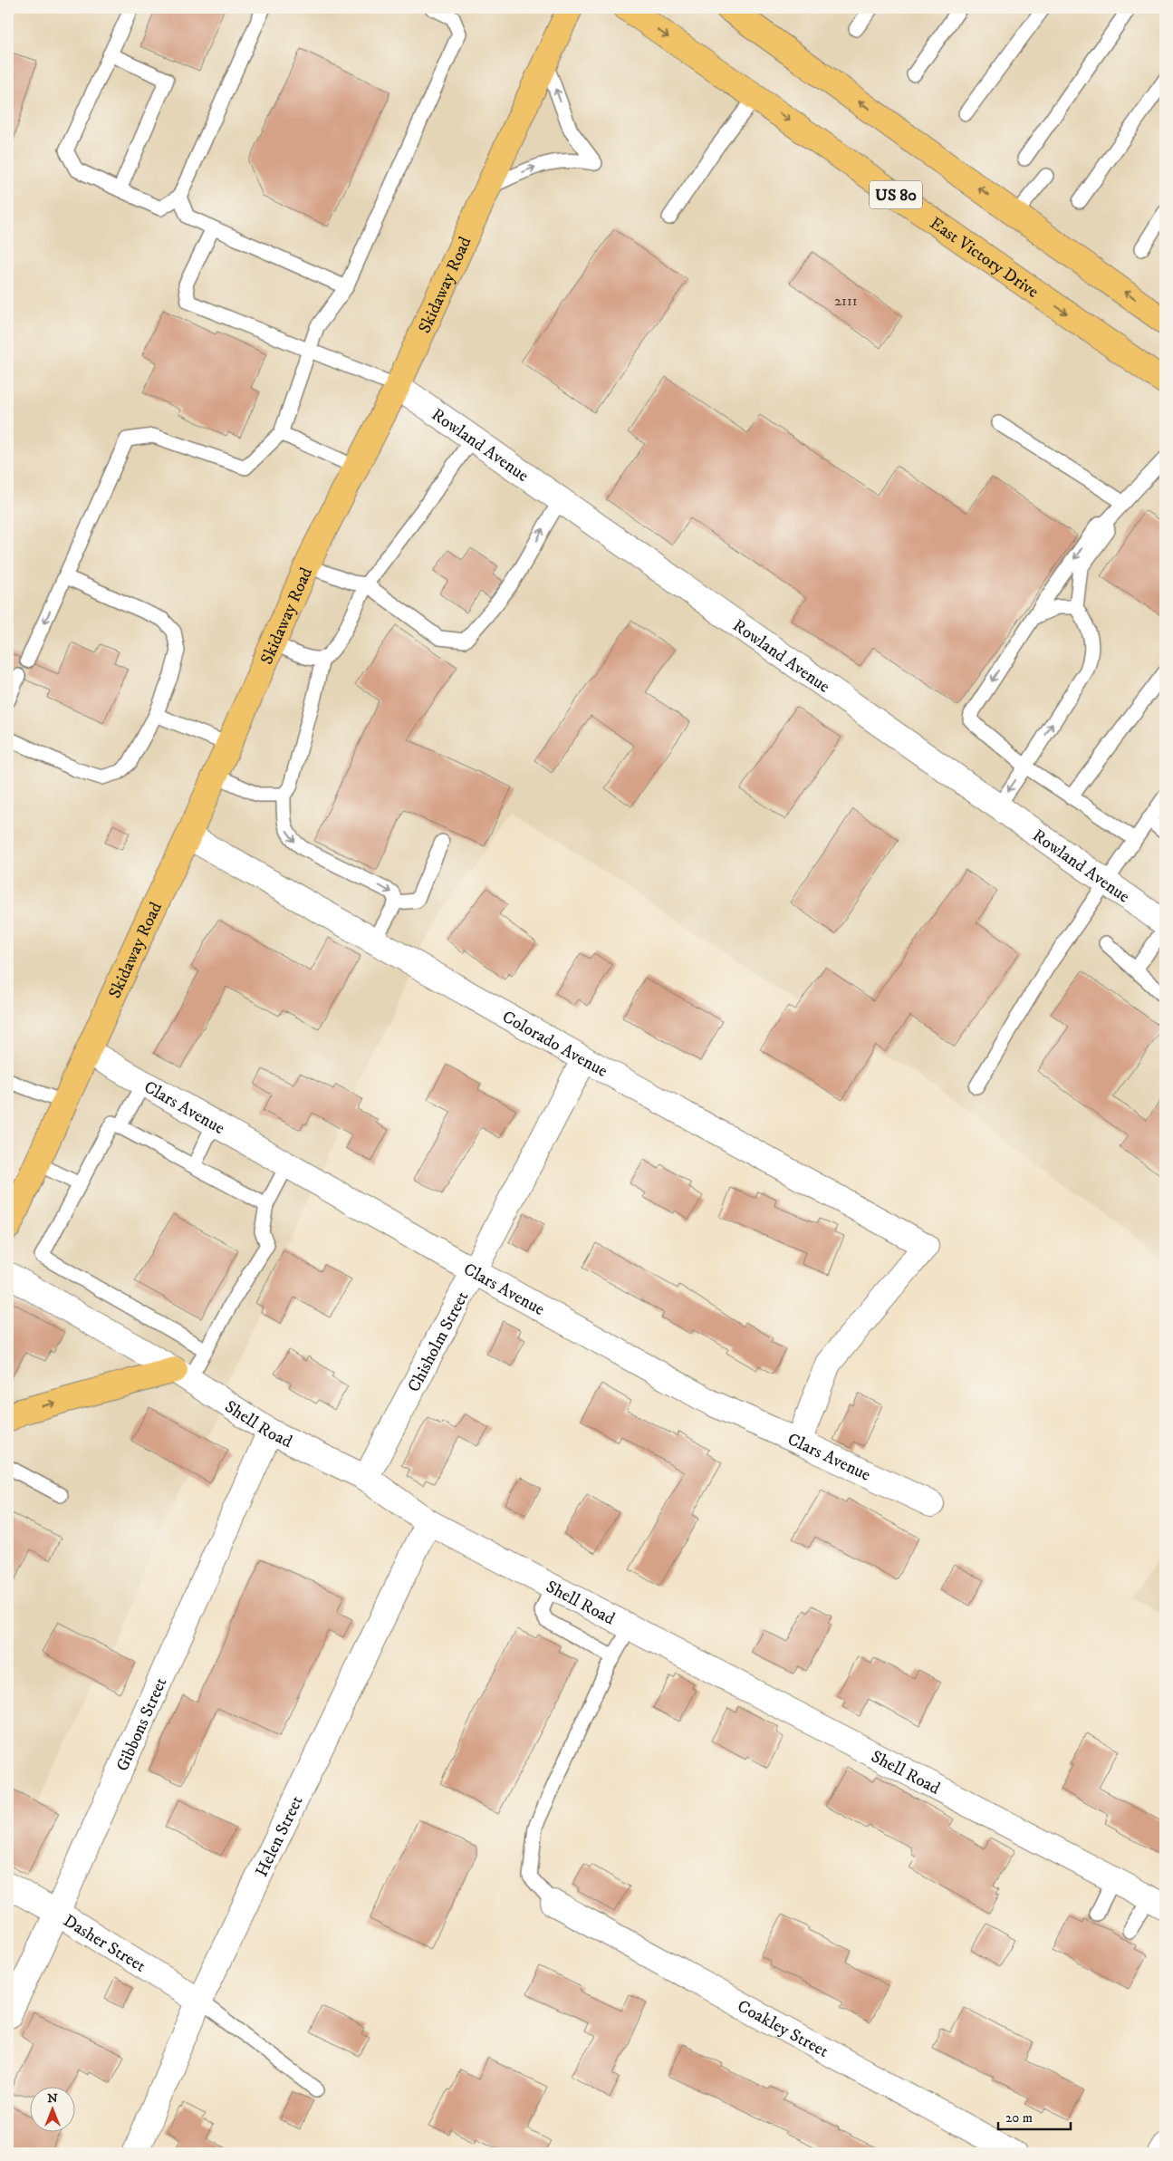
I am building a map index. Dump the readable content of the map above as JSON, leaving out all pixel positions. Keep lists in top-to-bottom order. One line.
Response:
{"streets":{"main road":["US 80","East Victory Drive","Skidaway Road"],"street":["Rowland Avenue","Colorado Avenue","Clars Avenue","Chisholm Street","Shell Road","Gibbons Street","Helen Street","Dasher Street","Coakley Street"]},"crossings":[["Skidaway Road","Rowland Avenue"],["Skidaway Road","Colorado Avenue"],["Skidaway Road","Clars Avenue"],["Colorado Avenue","Clars Avenue"],["Colorado Avenue","Chisholm Street"],["Clars Avenue","Chisholm Street"],["Chisholm Street","Shell Road"],["Shell Road","Gibbons Street"],["Shell Road","Helen Street"],["Gibbons Street","Dasher Street"],["Helen Street","Dasher Street"]],"house_numbers":["2111"],"scale_bar":"20 m","north":"top"}
